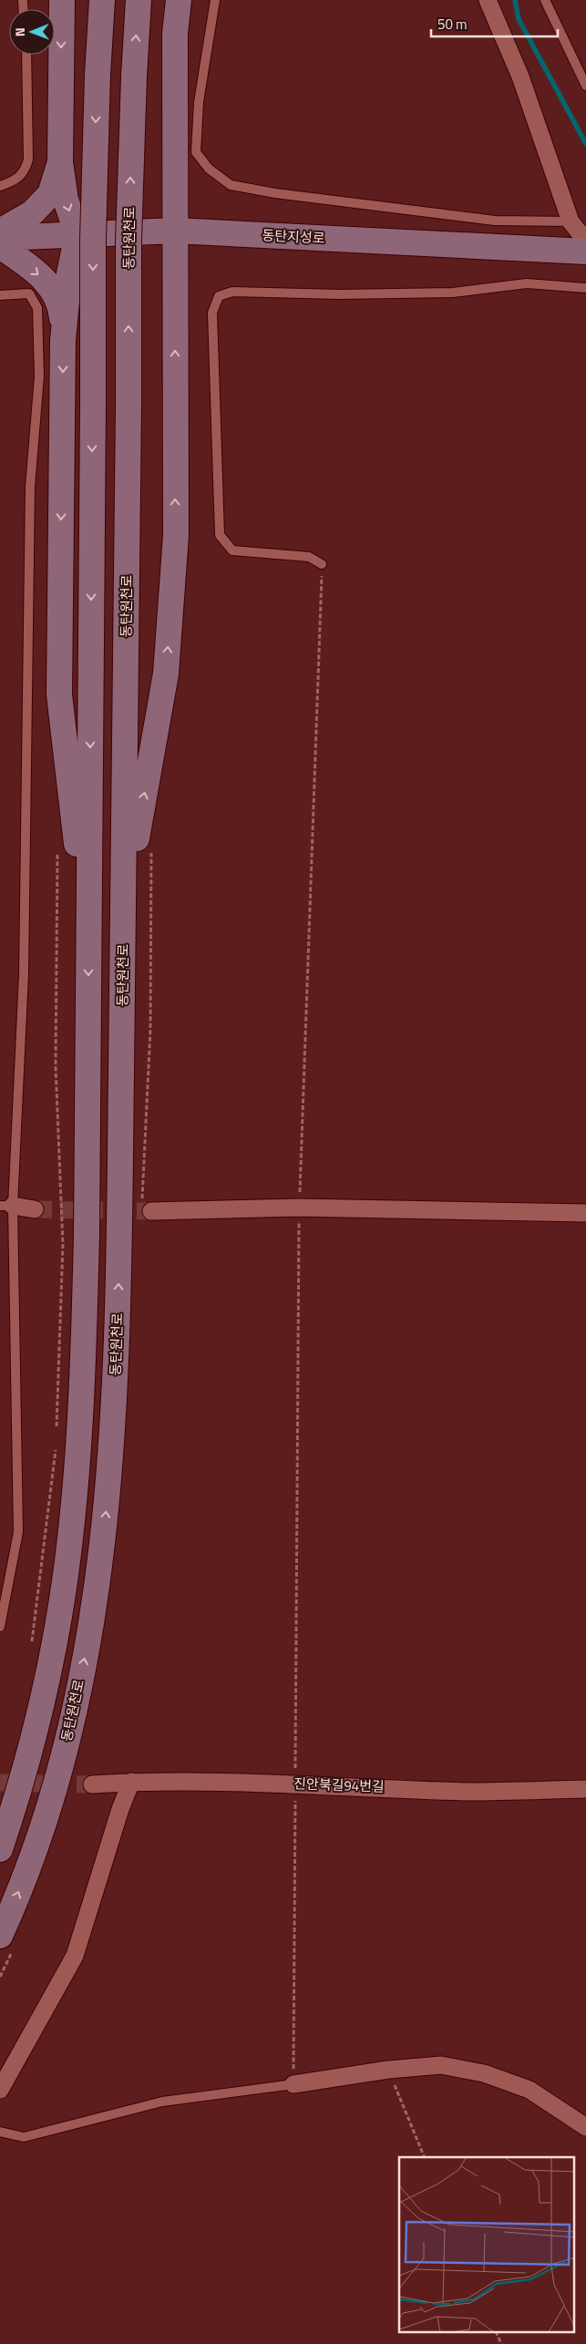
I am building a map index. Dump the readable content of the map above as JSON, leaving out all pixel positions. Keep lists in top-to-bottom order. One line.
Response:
{"streets":{"main road":["동탄지성로","동탄원천로"],"street":["진안북길94번길"]},"scale_bar":"50 m","north":"left"}
